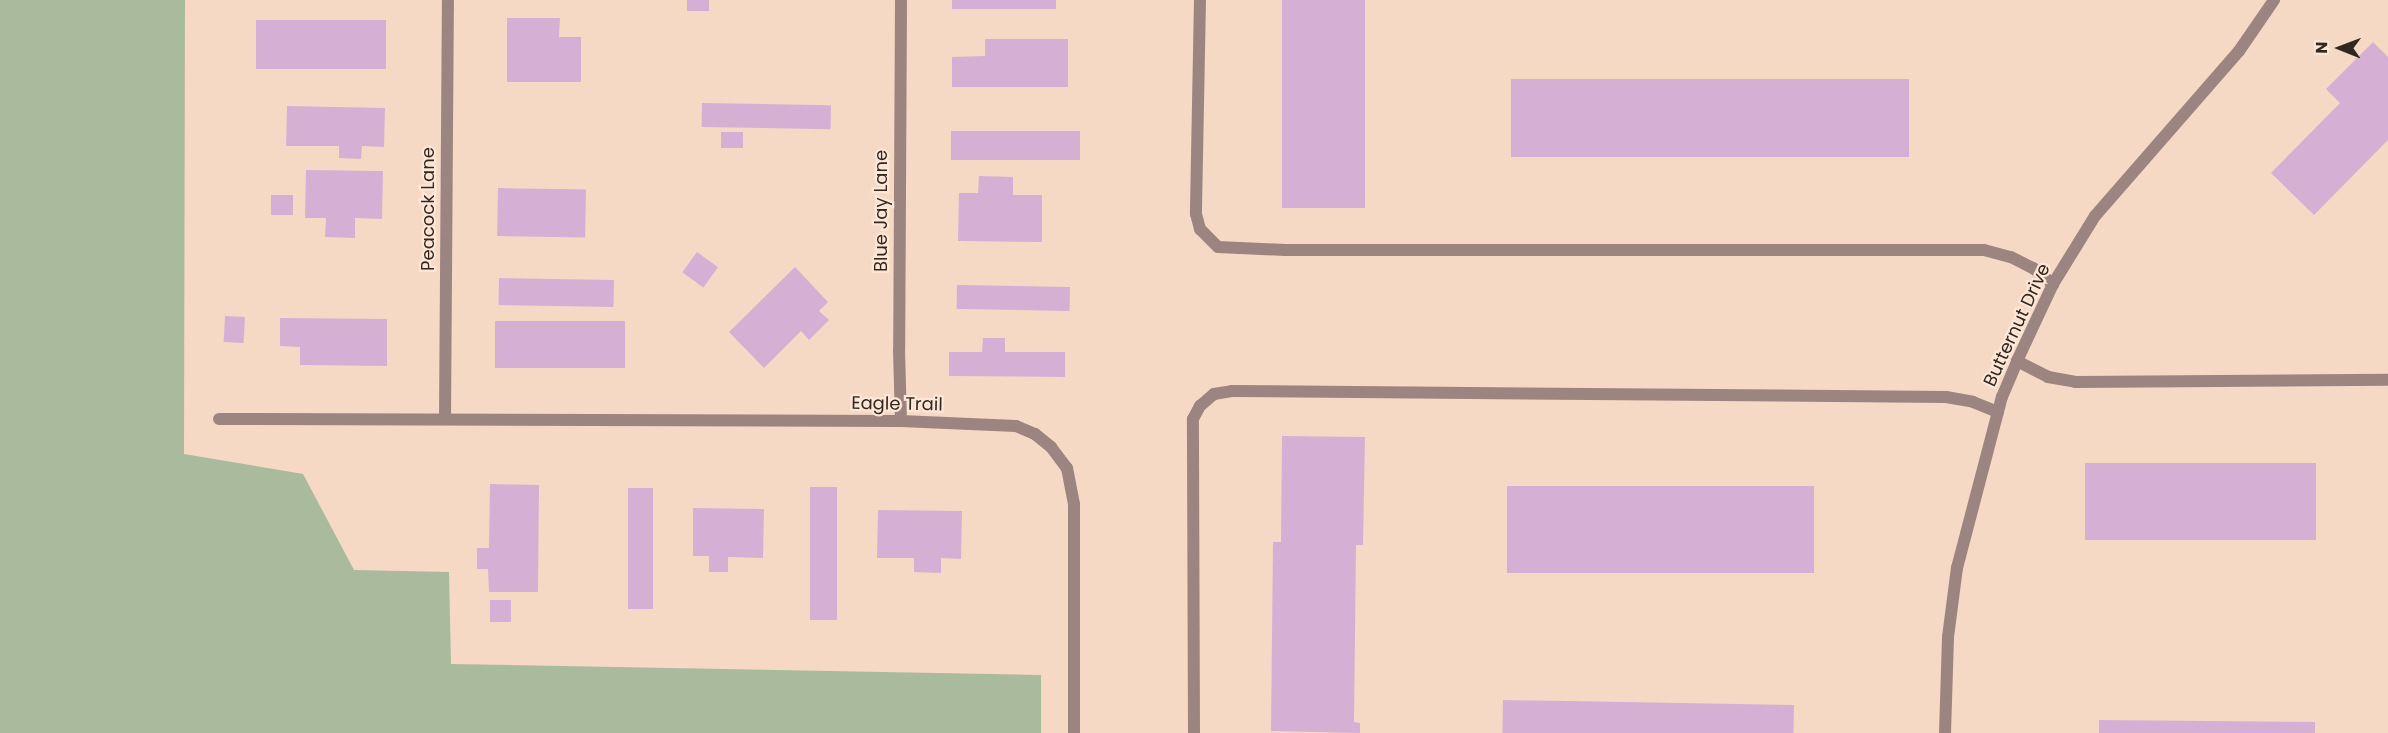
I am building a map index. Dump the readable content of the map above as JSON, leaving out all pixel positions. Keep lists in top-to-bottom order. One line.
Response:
{"streets":{"street":["Peacock Lane","Blue Jay Lane","Butternut Drive","Eagle Trail"]},"crossings":[["Peacock Lane","Eagle Trail"],["Blue Jay Lane","Eagle Trail"]],"north":"left"}
